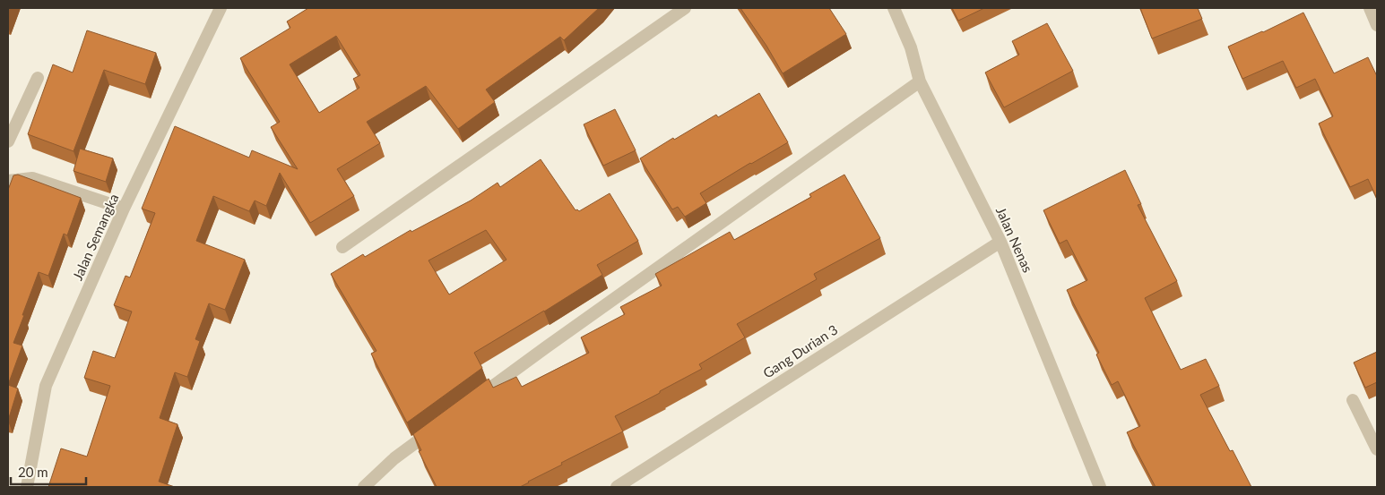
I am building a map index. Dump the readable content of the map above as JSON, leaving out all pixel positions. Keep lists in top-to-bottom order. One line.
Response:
{"streets":{"street":["Jalan Semangka","Jalan Nenas","Gang Durian 3"]},"crossings":[["Jalan Nenas","Gang Durian 3"]],"scale_bar":"20 m"}
